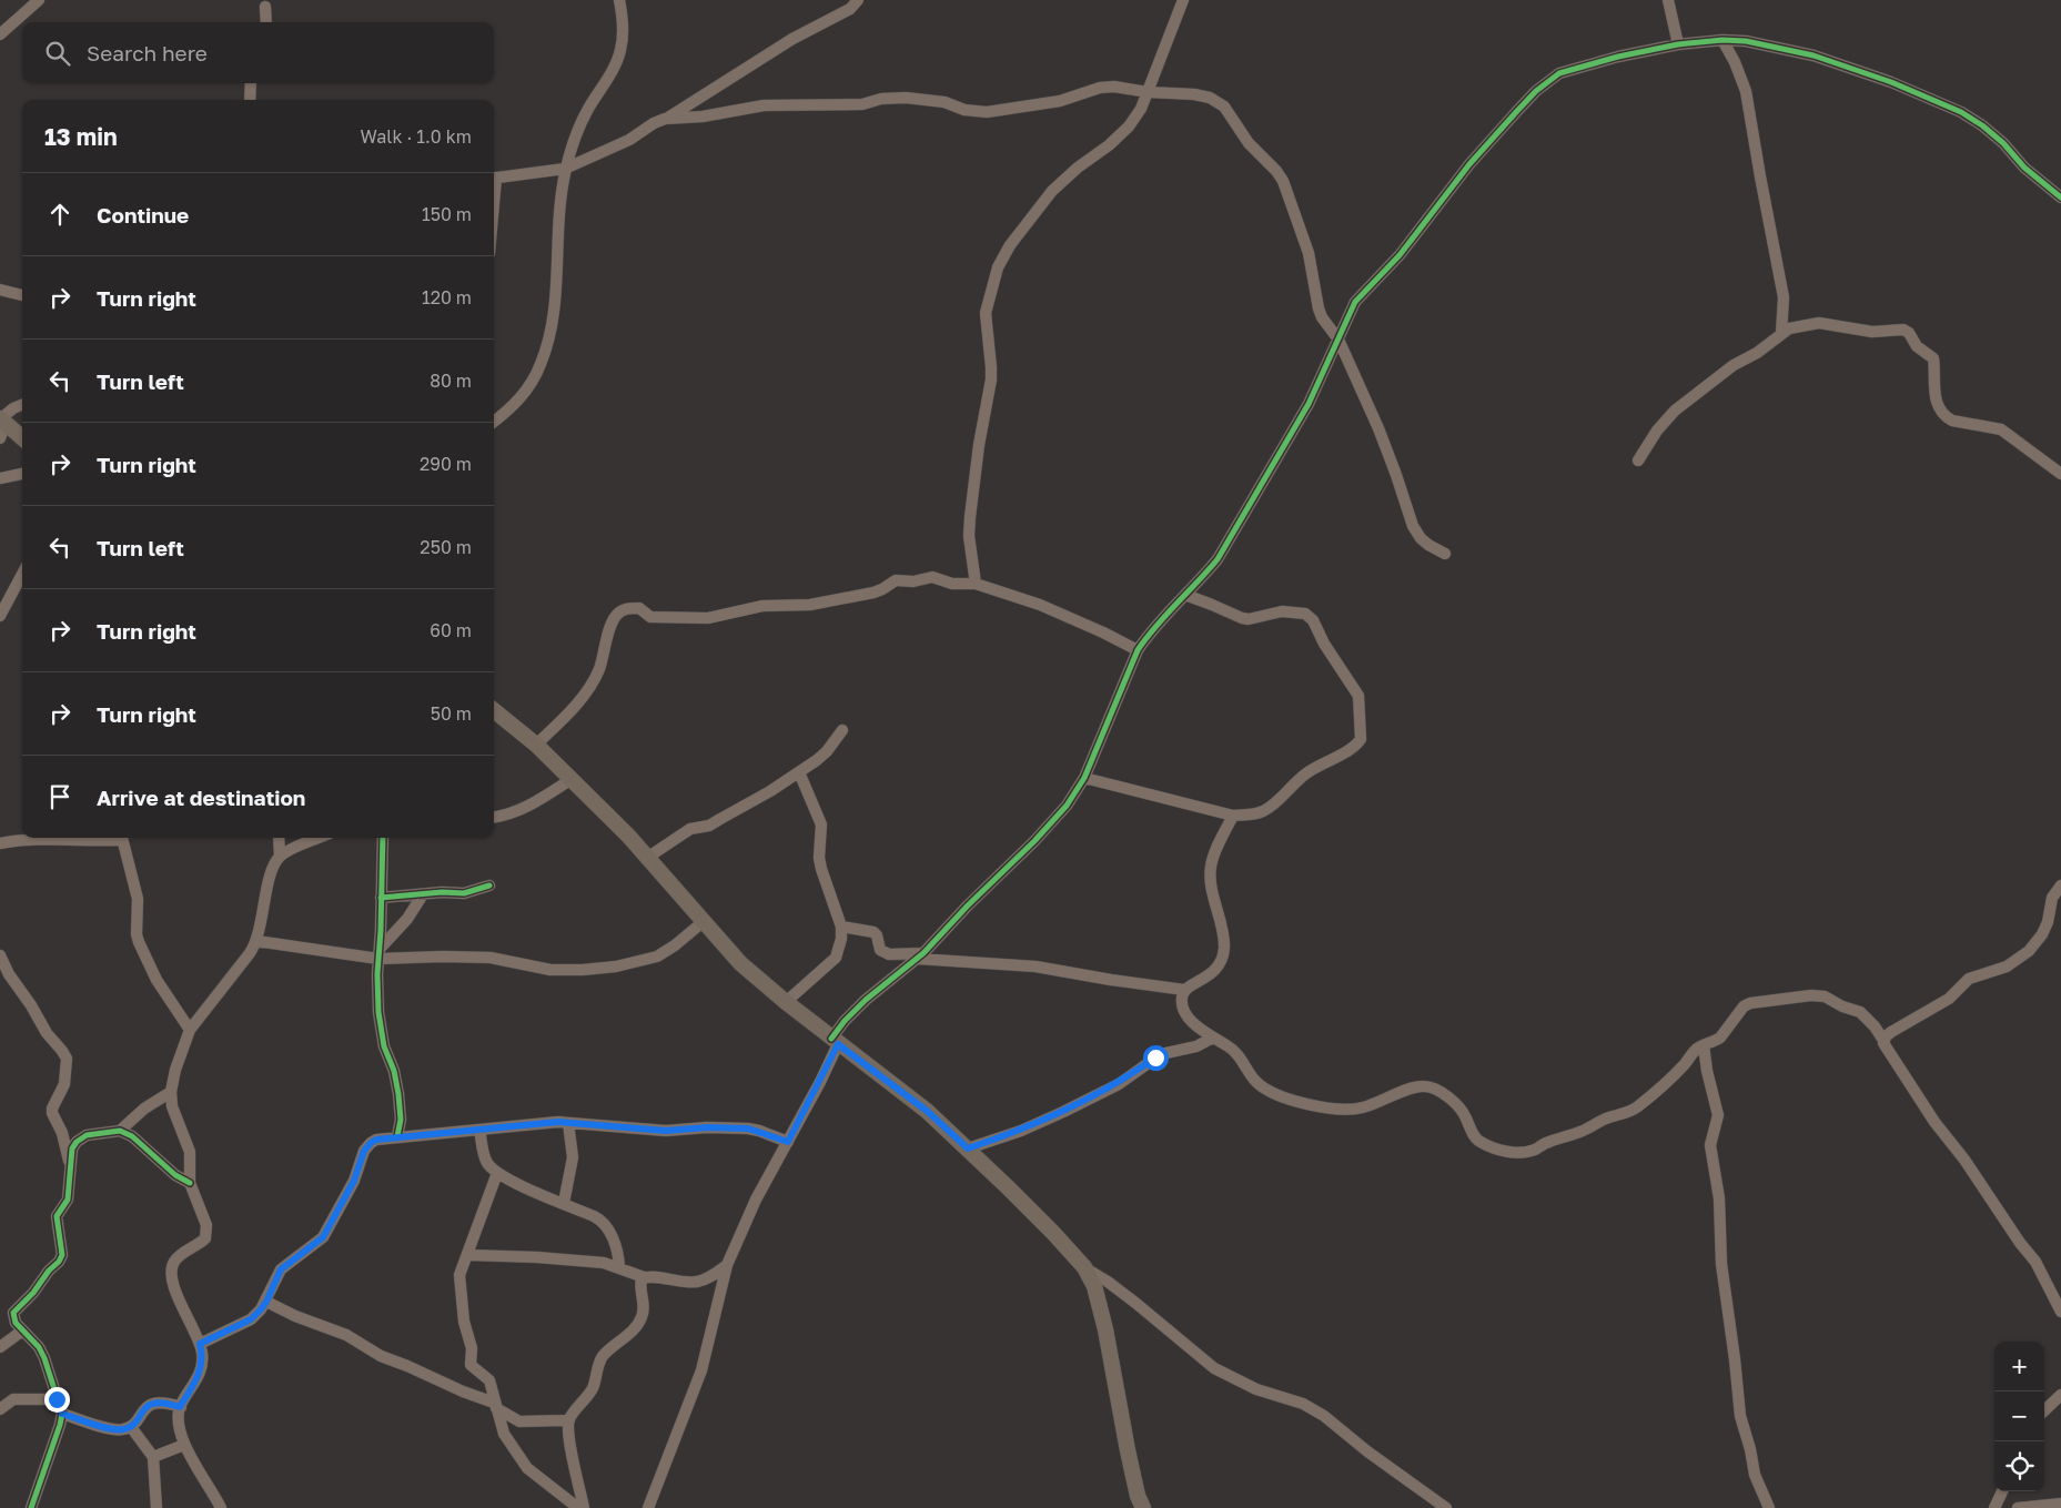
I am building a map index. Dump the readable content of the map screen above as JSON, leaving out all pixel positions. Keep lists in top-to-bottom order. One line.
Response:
{"page":{"search":"Search here","heading":["13 min","Walk · 1.0 km"],"list":[["Continue","150 m"],["Turn right","120 m"],["Turn left","80 m"],["Turn right","290 m"],["Turn left","250 m"],["Turn right","60 m"],["Turn right","50 m"],"Arrive at destination"],"map_buttons":["+","−"]}}
